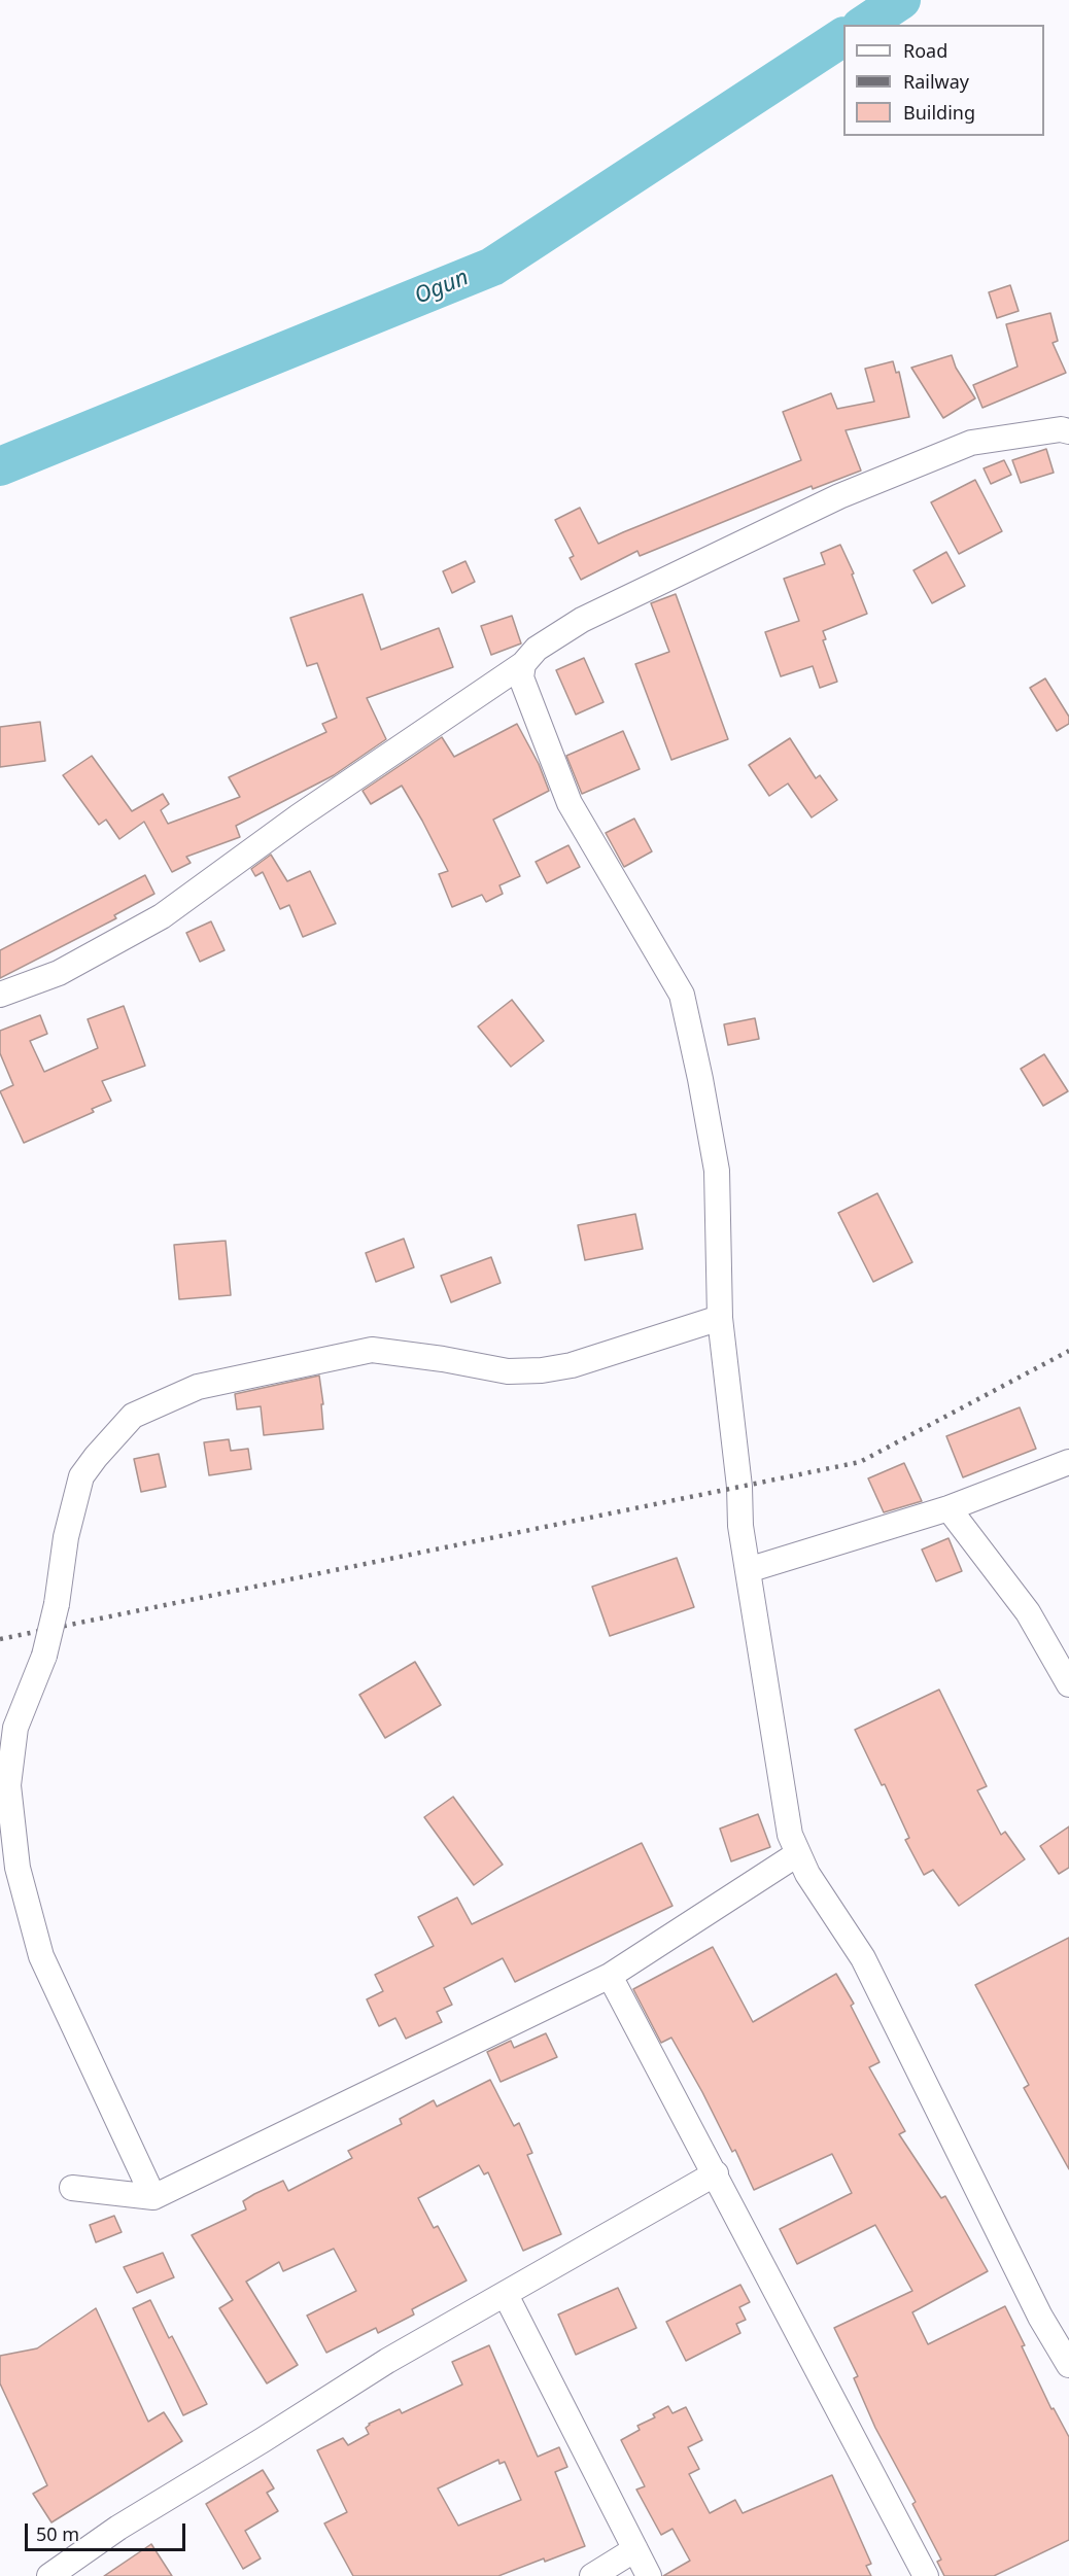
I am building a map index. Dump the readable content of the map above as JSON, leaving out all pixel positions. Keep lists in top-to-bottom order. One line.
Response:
{"water":["Ogun"],"legend":["Road","Railway","Building"],"scale_bar":"50 m"}
